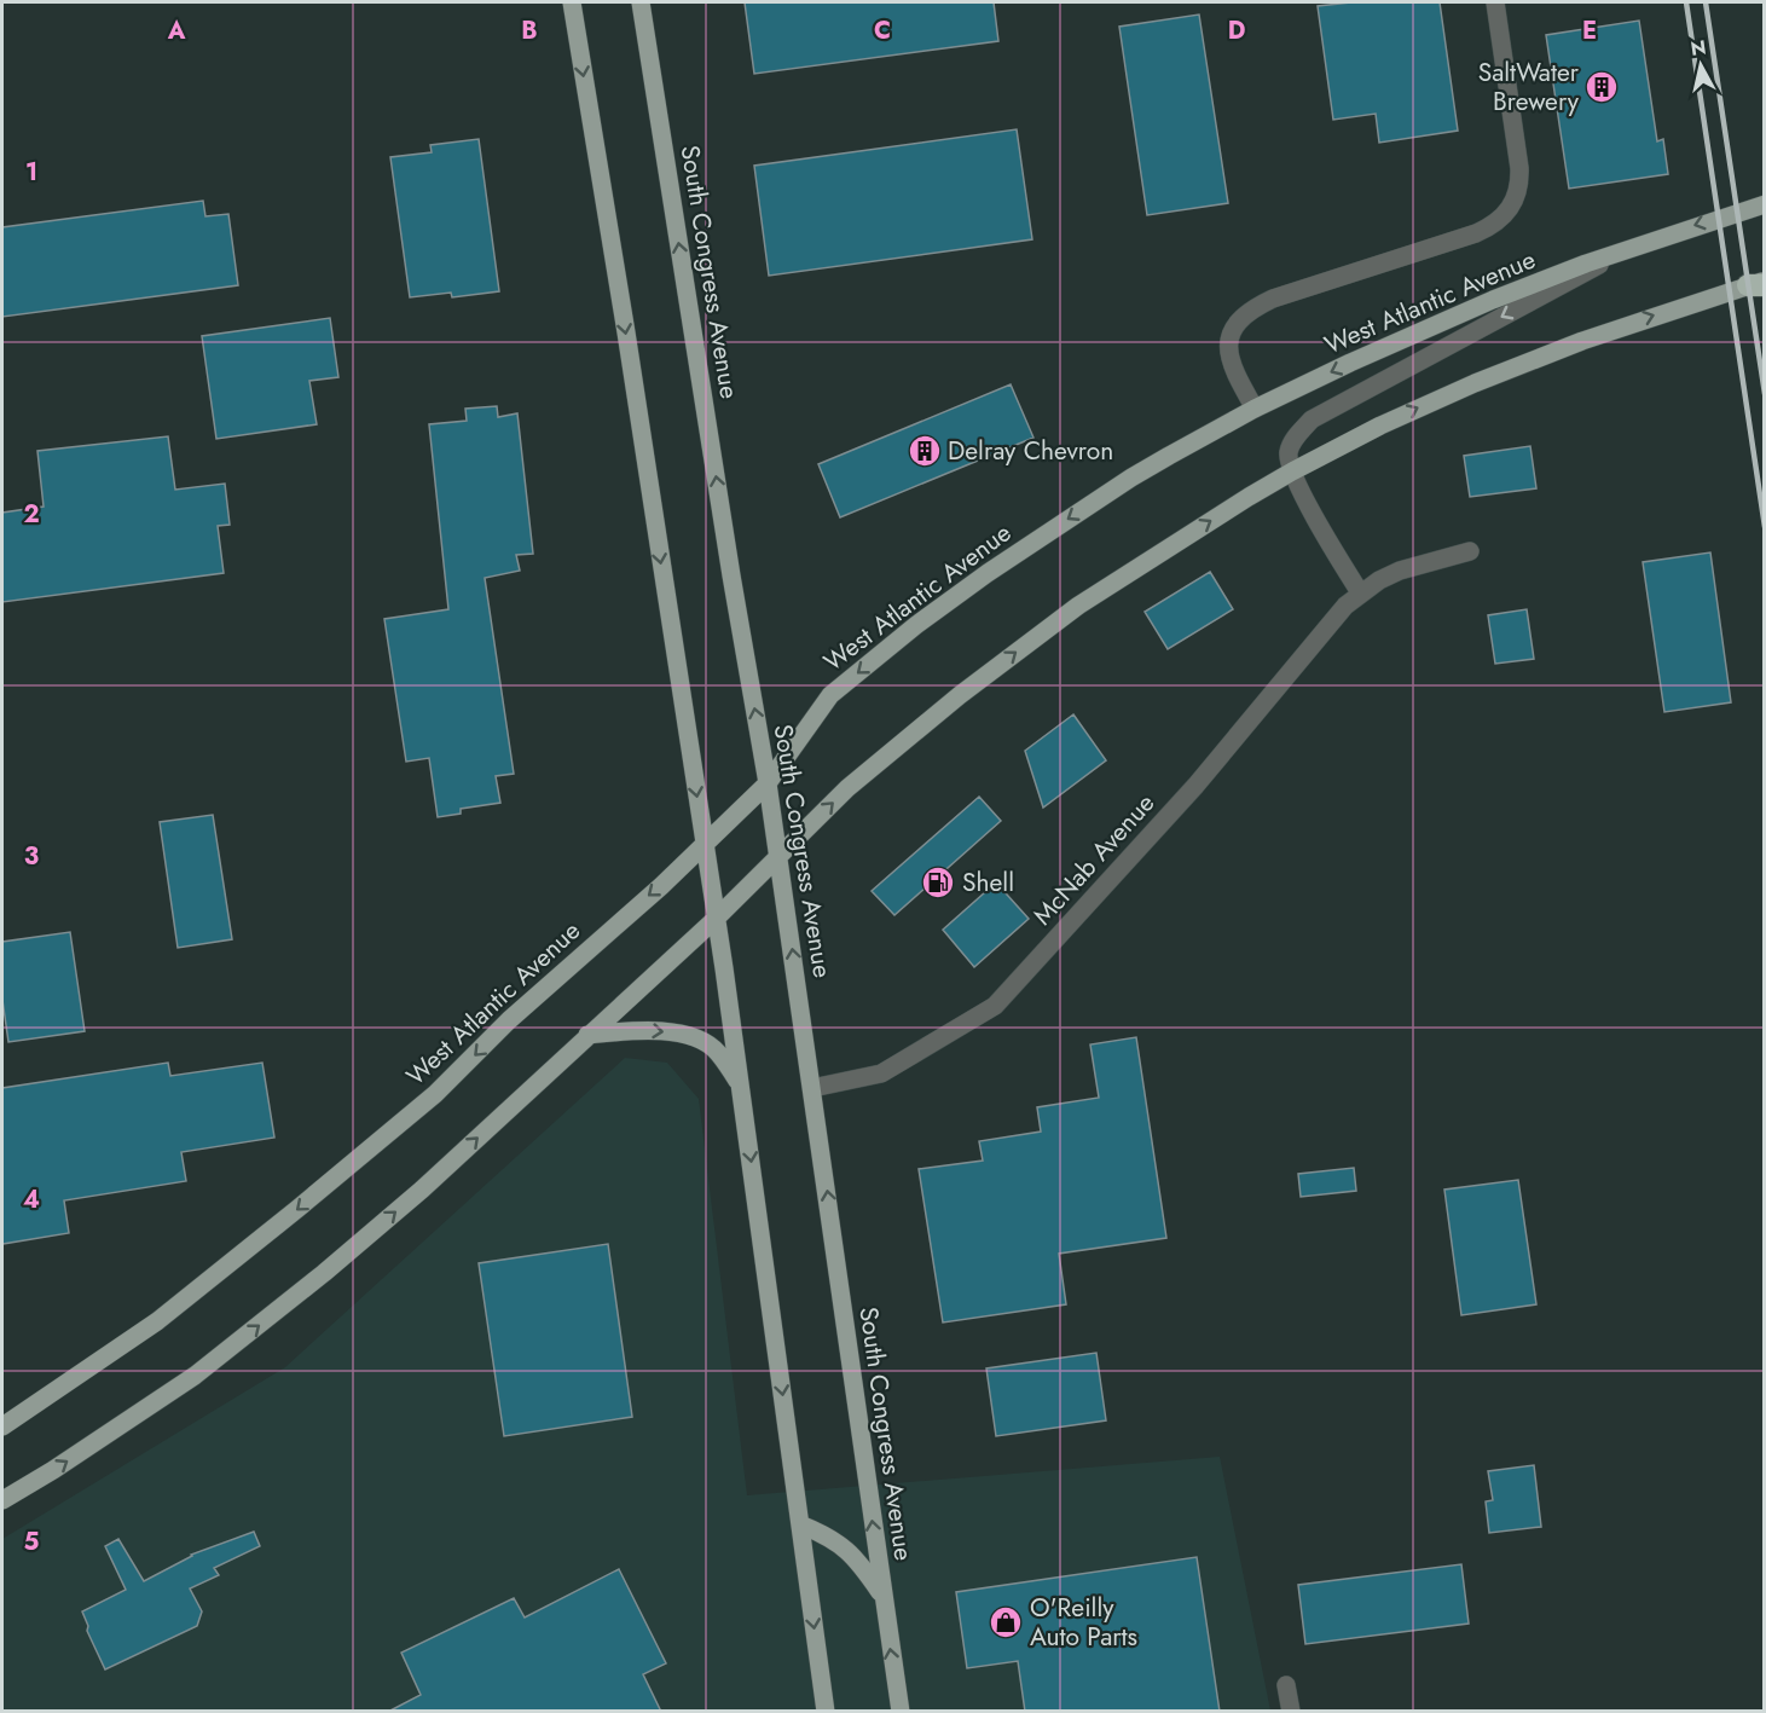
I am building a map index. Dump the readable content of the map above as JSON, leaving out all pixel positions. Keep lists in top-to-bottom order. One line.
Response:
{"streets":{"main road":["South Congress Avenue","West Atlantic Avenue"],"street":["McNab Avenue"]},"crossings":[["South Congress Avenue","West Atlantic Avenue"],["South Congress Avenue","McNab Avenue"]],"places":{"building":["SaltWater Brewery","Delray Chevron"],"fuel station":["Shell"],"shop":["O'Reilly Auto Parts"]},"north":"top","grid":{"columns":["A","B","C","D","E"],"rows":["1","2","3","4","5"]}}
